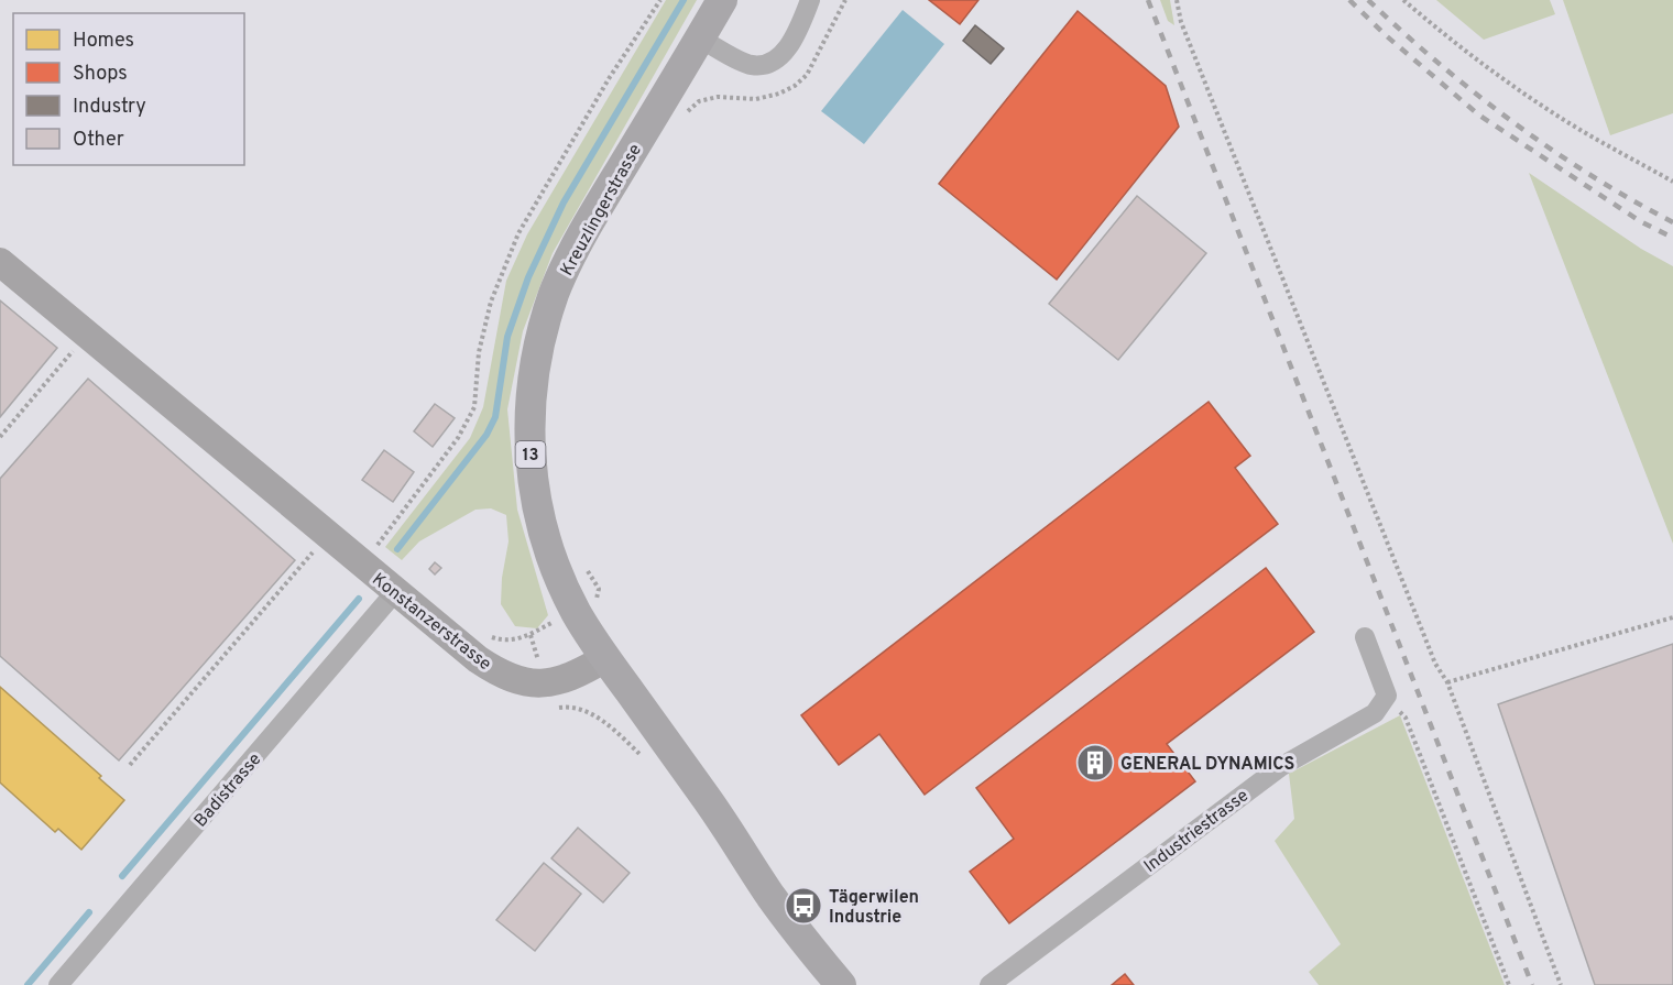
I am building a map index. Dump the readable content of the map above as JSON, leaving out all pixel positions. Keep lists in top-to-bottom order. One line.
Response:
{"streets":{"main road":["Kreuzlingerstrasse","13"],"street":["Konstanzerstrasse","Badistrasse","Industriestrasse"]},"crossings":[["Kreuzlingerstrasse","13"],["Kreuzlingerstrasse","Konstanzerstrasse"],["13","Konstanzerstrasse"],["Konstanzerstrasse","Badistrasse"]],"places":{"building":["GENERAL DYNAMICS"],"bus stop":["Tägerwilen Industrie"]},"legend":["Homes","Shops","Industry","Other"]}
